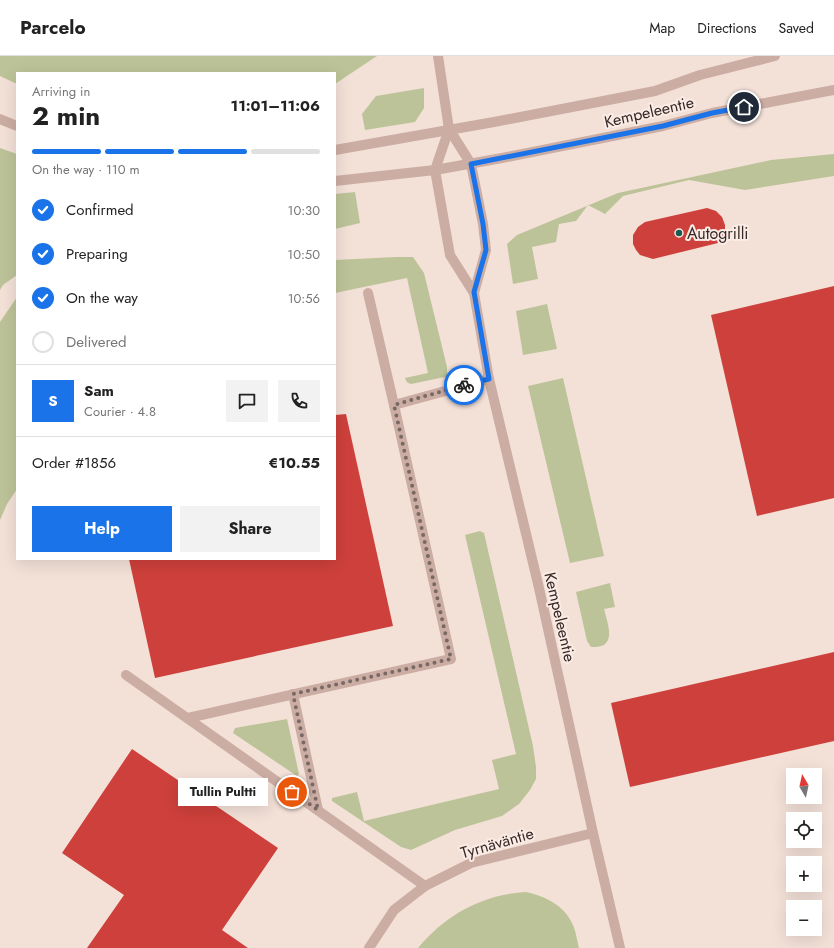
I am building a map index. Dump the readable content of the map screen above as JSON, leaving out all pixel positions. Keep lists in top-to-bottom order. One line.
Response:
{"streets":{"street":["Kempeleentie","Tyrnäväntie"]},"crossings":[["Kempeleentie","Tyrnäväntie"]],"places":["Autogrilli","Tullin Pultti"],"north":"top","page":{"header":"Parcelo","nav":["Map","Directions","Saved"],"heading":["2 min","Arriving in","11:01–11:06"],"panel":["Sam","Courier · 4.8","Order #1856","€10.55"],"bar":"On the way · 110 m","list":[["Confirmed","10:30"],["Preparing","10:50"],["On the way","10:56"],"Delivered"],"round":"S","buttons":["Help","Share"],"map_buttons":["+","−"],"bubble":"Tullin Pultti"}}
